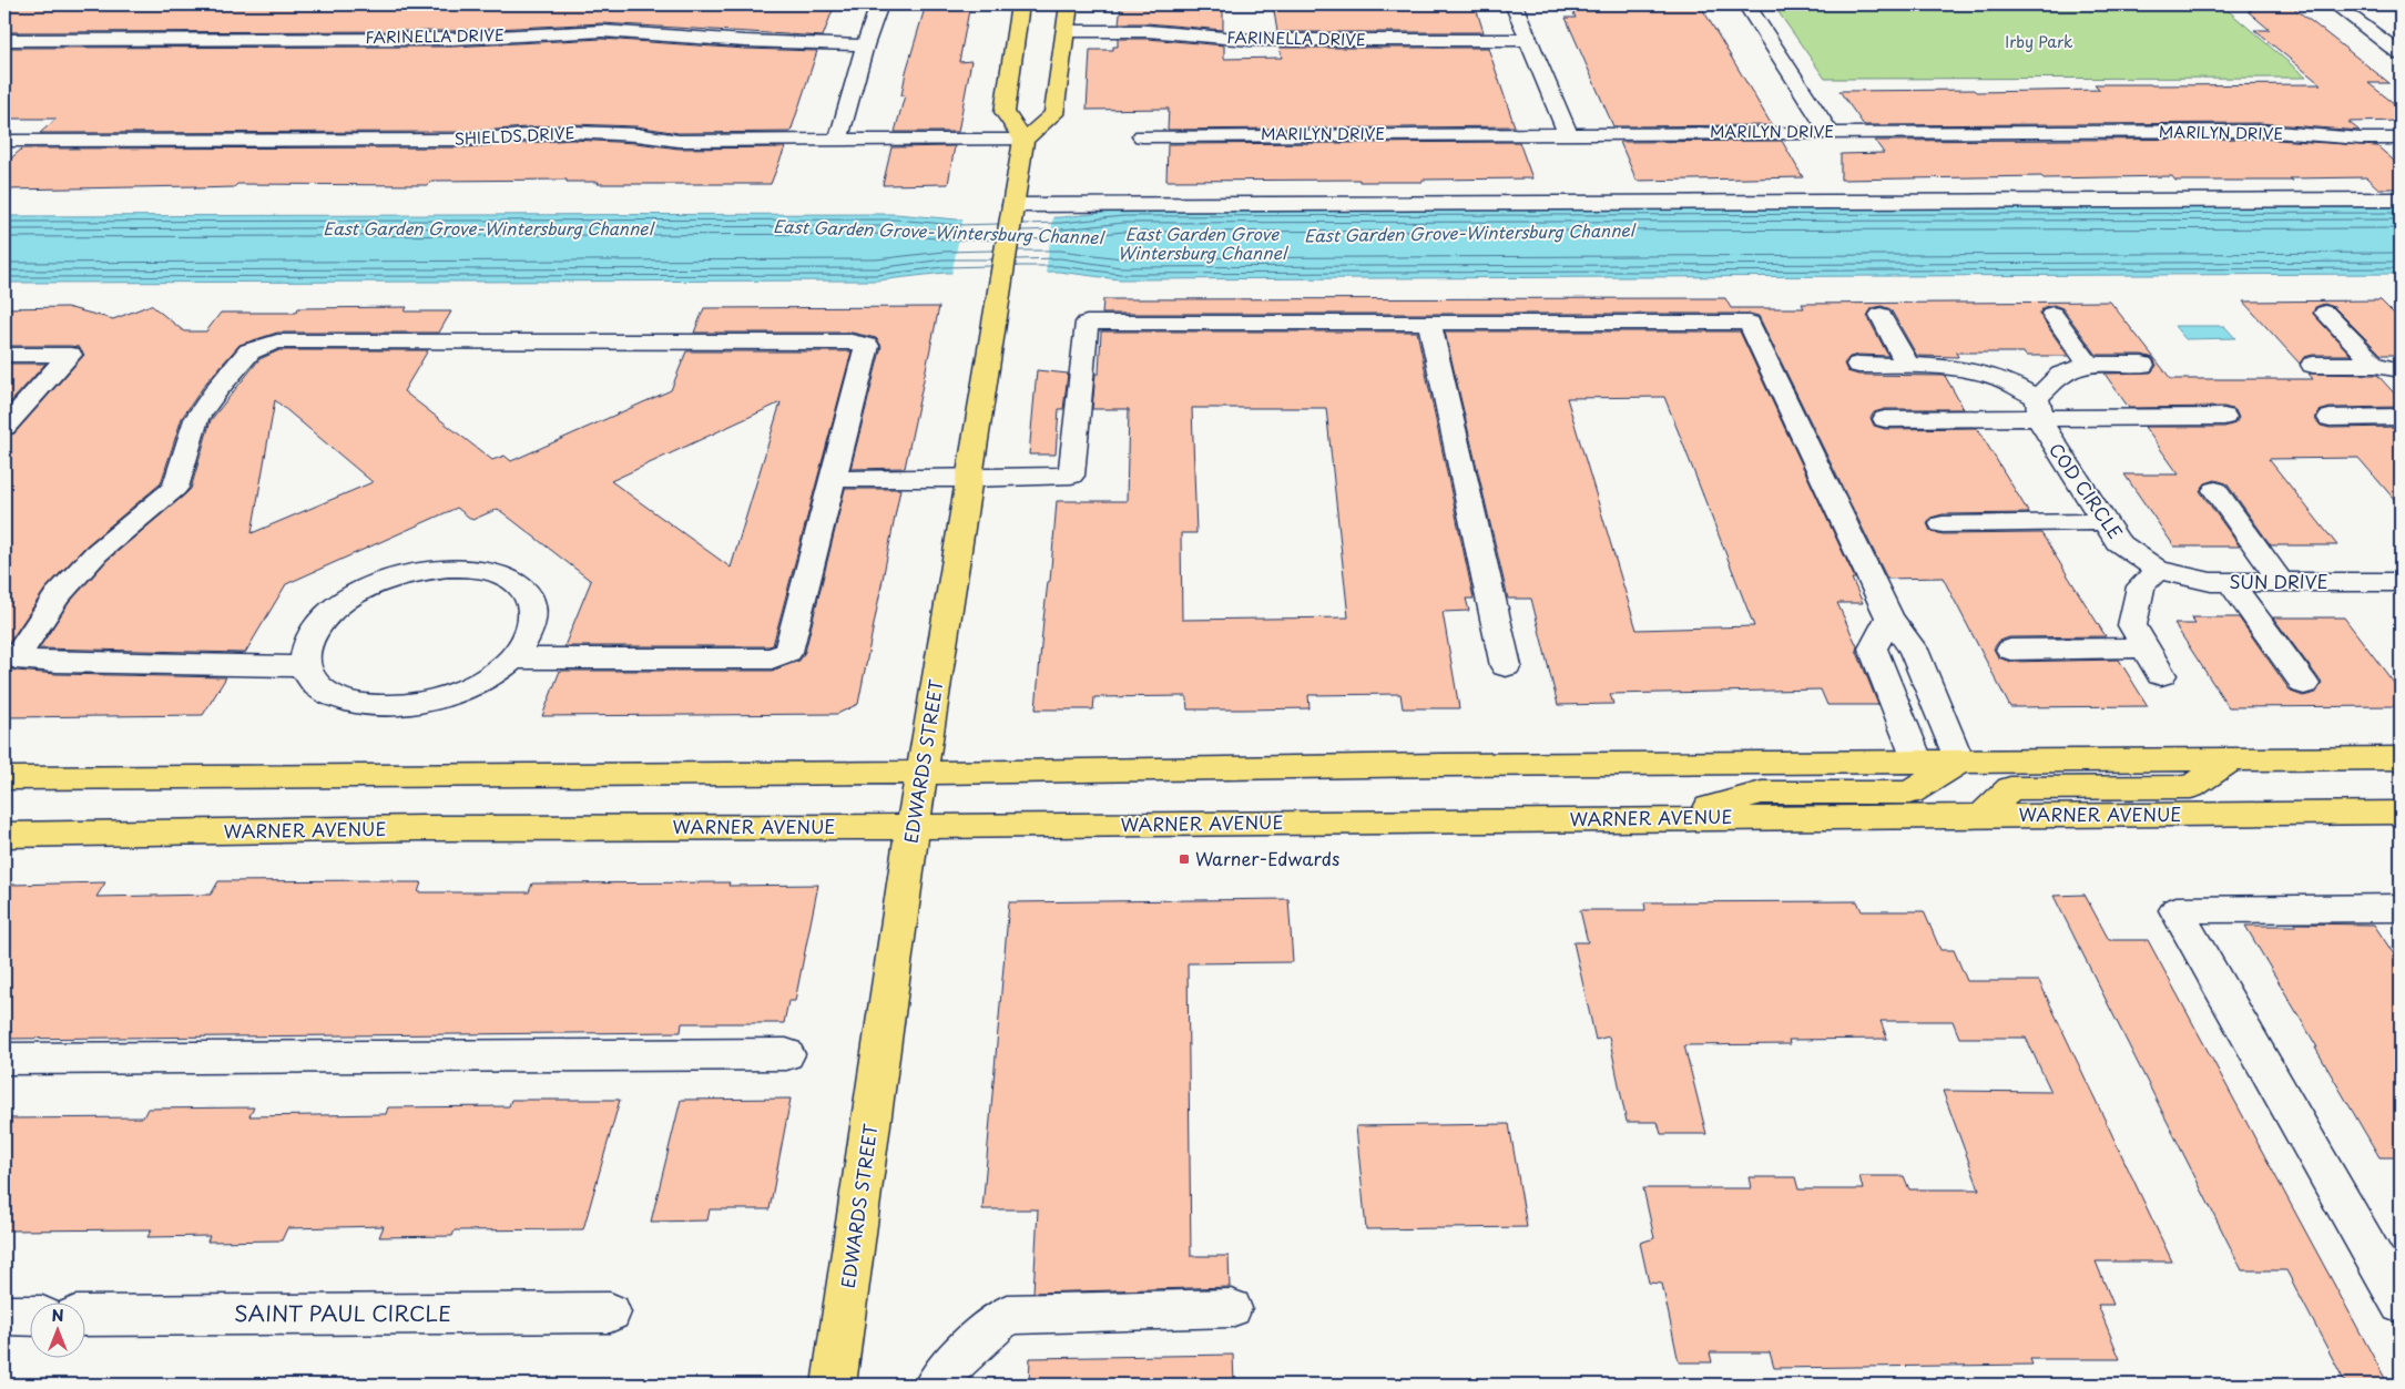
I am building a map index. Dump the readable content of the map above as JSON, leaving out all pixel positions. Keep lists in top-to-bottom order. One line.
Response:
{"streets":{"main road":["EDWARDS STREET","WARNER AVENUE"],"street":["FARINELLA DRIVE","MARILYN DRIVE","SHIELDS DRIVE","COD CIRCLE","SUN DRIVE","SAINT PAUL CIRCLE"]},"crossings":[["SHIELDS DRIVE","EDWARDS STREET"],["COD CIRCLE","SUN DRIVE"],["EDWARDS STREET","WARNER AVENUE"]],"water":["East Garden Grove-Wintersburg Channel","East Garden Grove Wintersburg Channel"],"parks":["Irby Park"],"places":{"transit":["Warner-Edwards"]},"north":"top"}
